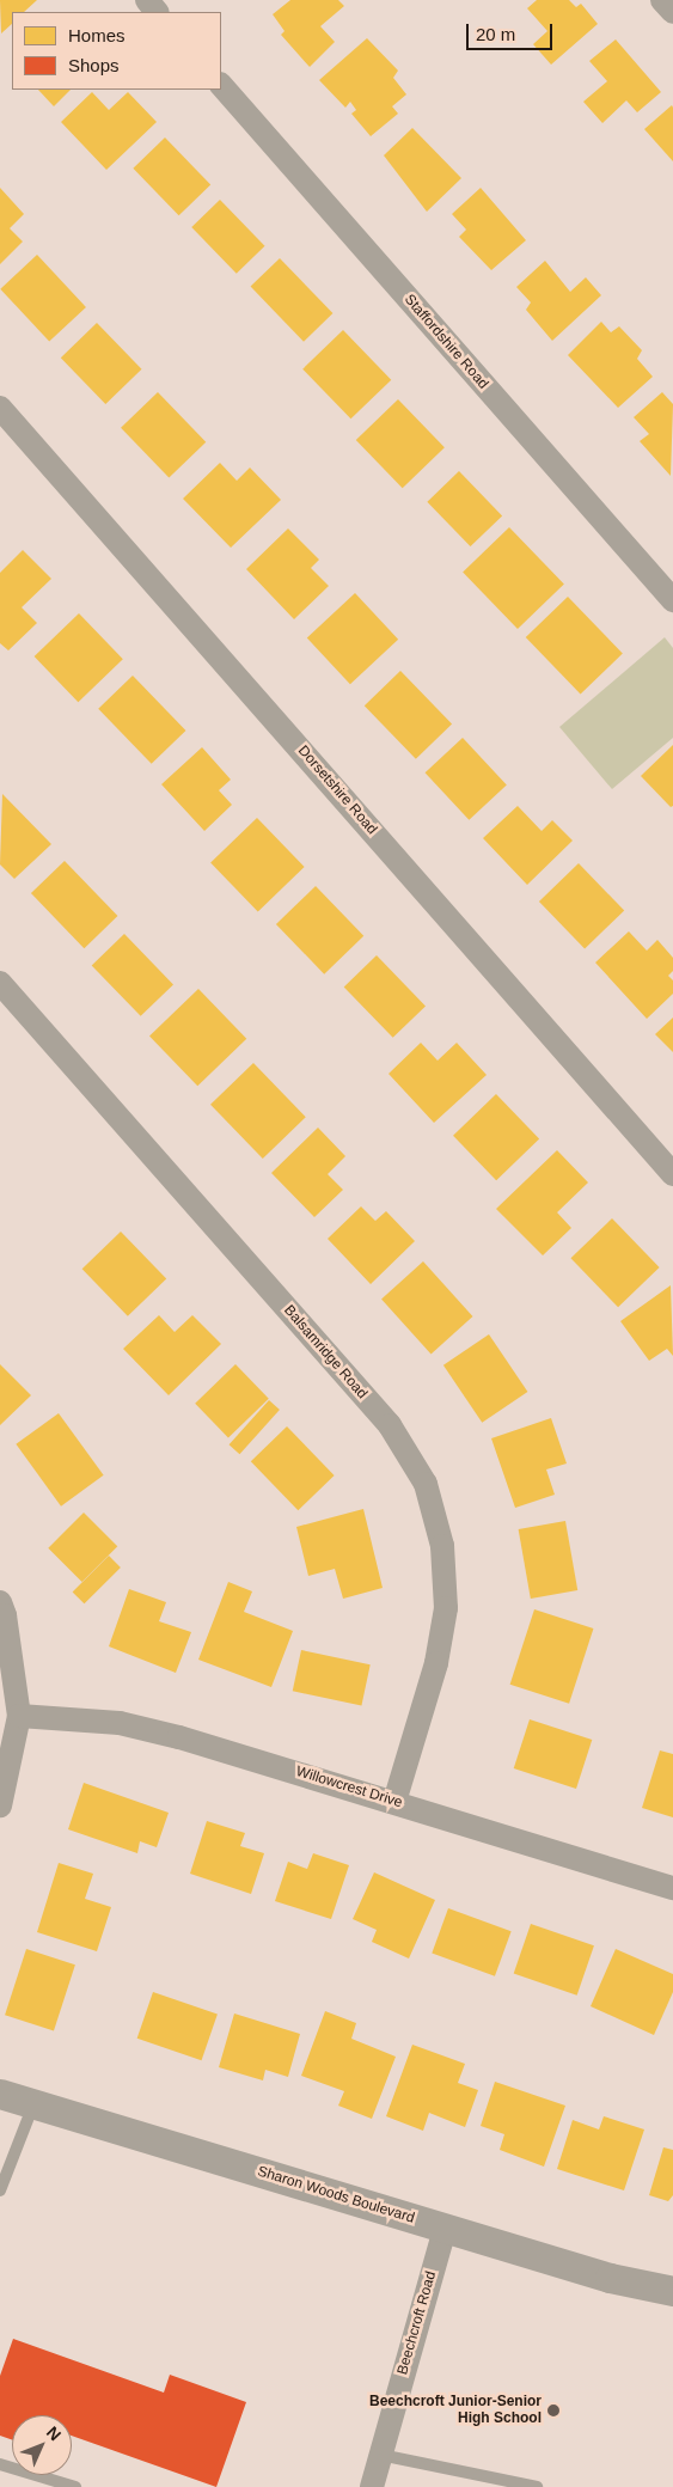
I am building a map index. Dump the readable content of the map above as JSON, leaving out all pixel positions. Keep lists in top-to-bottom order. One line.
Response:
{"streets":{"street":["Staffordshire Road","Dorsetshire Road","Balsamridge Road","Willowcrest Drive","Sharon Woods Boulevard","Beechcroft Road"]},"crossings":[["Balsamridge Road","Willowcrest Drive"],["Sharon Woods Boulevard","Beechcroft Road"]],"places":["Beechcroft Junior-Senior High School"],"legend":["Homes","Shops"],"scale_bar":"20 m","north":"top right"}
